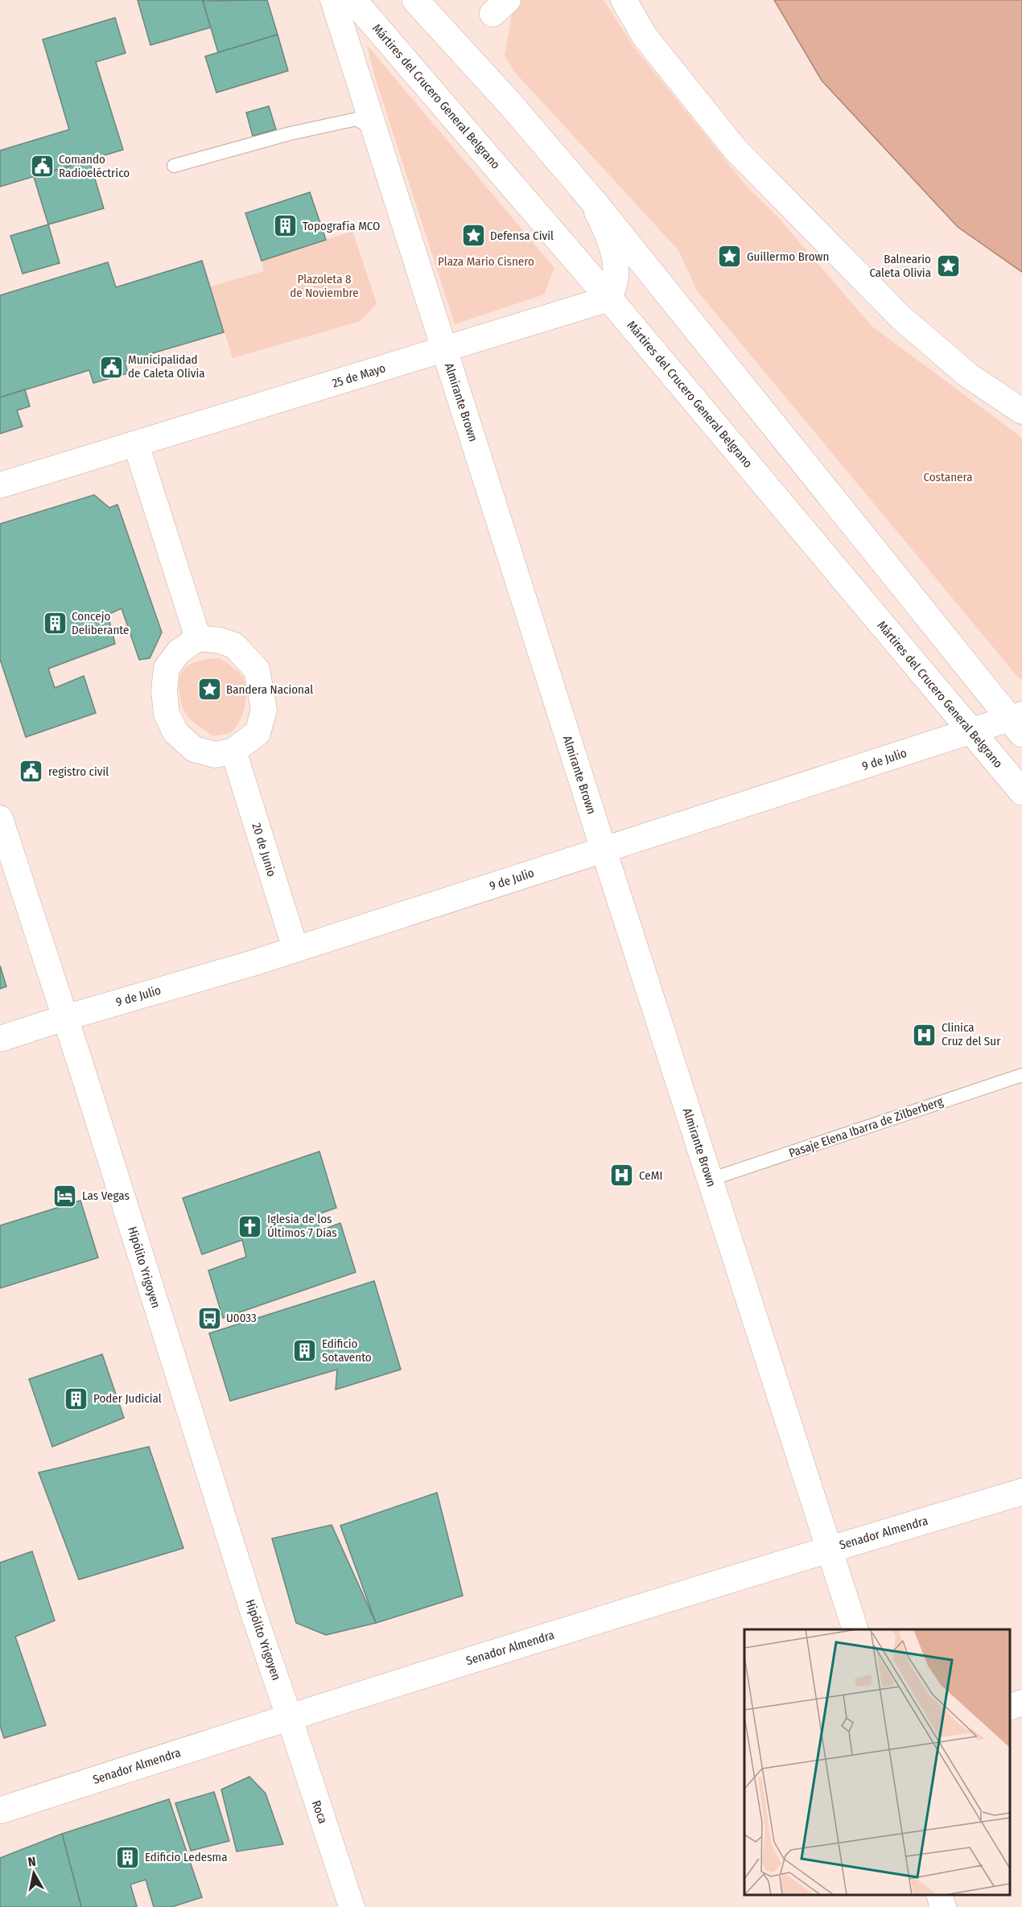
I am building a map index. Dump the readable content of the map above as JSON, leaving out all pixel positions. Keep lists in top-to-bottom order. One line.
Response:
{"streets":{"street":["Mártires del Crucero General Belgrano","25 de Mayo","Almirante Brown","9 de Julio","20 de Junio","Hipólito Yrigoyen","Senador Almendra","Roca"],"lane":["Pasaje Elena Ibarra de Zilberberg"]},"crossings":[["Mártires del Crucero General Belgrano","25 de Mayo"],["Mártires del Crucero General Belgrano","9 de Julio"],["25 de Mayo","Almirante Brown"],["Almirante Brown","9 de Julio"],["Almirante Brown","Pasaje Elena Ibarra de Zilberberg"],["Almirante Brown","Senador Almendra"],["9 de Julio","20 de Junio"],["9 de Julio","Hipólito Yrigoyen"],["Hipólito Yrigoyen","Senador Almendra"],["Hipólito Yrigoyen","Roca"],["Senador Almendra","Roca"]],"parks":["Plaza Mario Cisnero","Plazoleta 8 de Noviembre","Costanera"],"places":{"public building":["Comando Radioeléctrico","Municipalidad de Caleta Olivia","registro civil"],"building":["Topografía MCO","Concejo Deliberante","Edificio Sotavento","Poder Judicial","Edificio Ledesma"],"place":["Defensa Civil","Guillermo Brown","Balneario Caleta Olivia","Bandera Nacional"],"hospital":["Clinica Cruz del Sur","CeMI"],"hotel":["Las Vegas"],"church":["Iglesia de los Últimos 7 Dias"],"bus stop":["U0033"]},"north":"top"}
